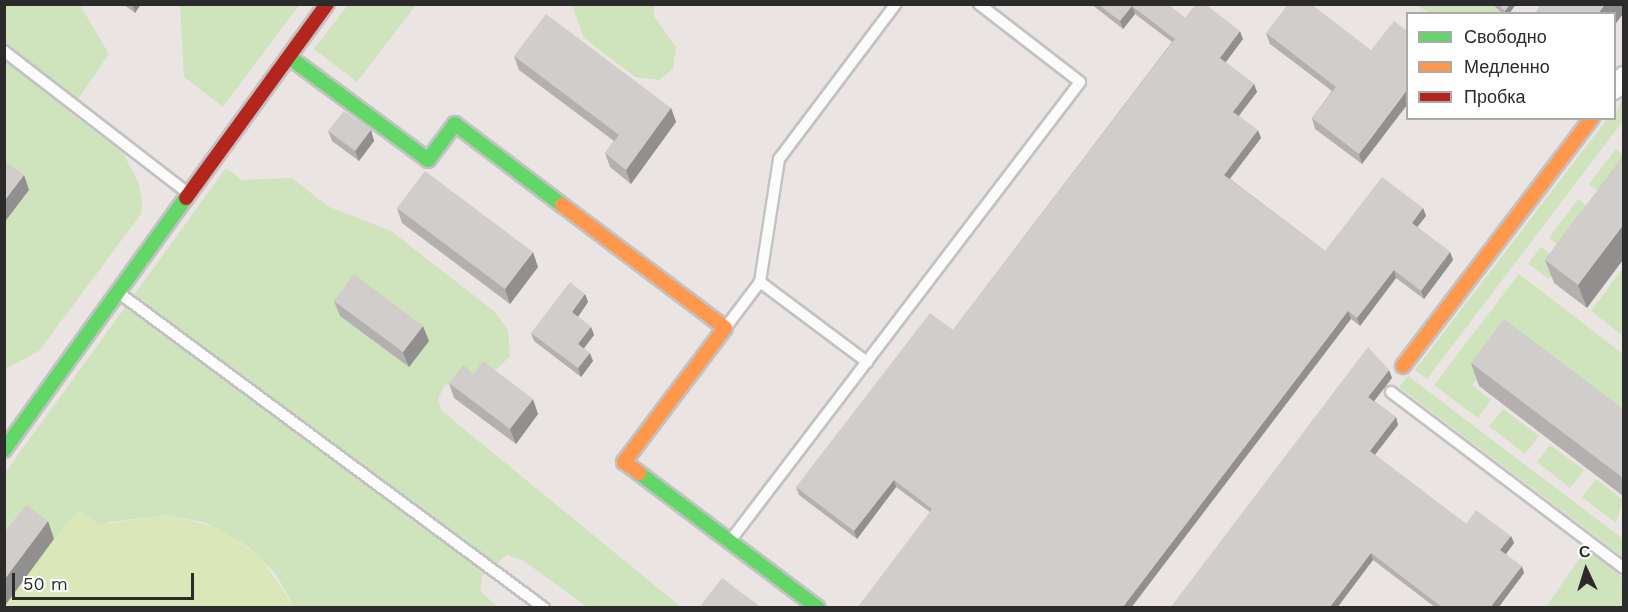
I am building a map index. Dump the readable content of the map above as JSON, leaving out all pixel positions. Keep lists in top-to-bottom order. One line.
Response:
{"legend":["Свободно","Медленно","Пробка"],"scale_bar":"50 m","north":"top"}
